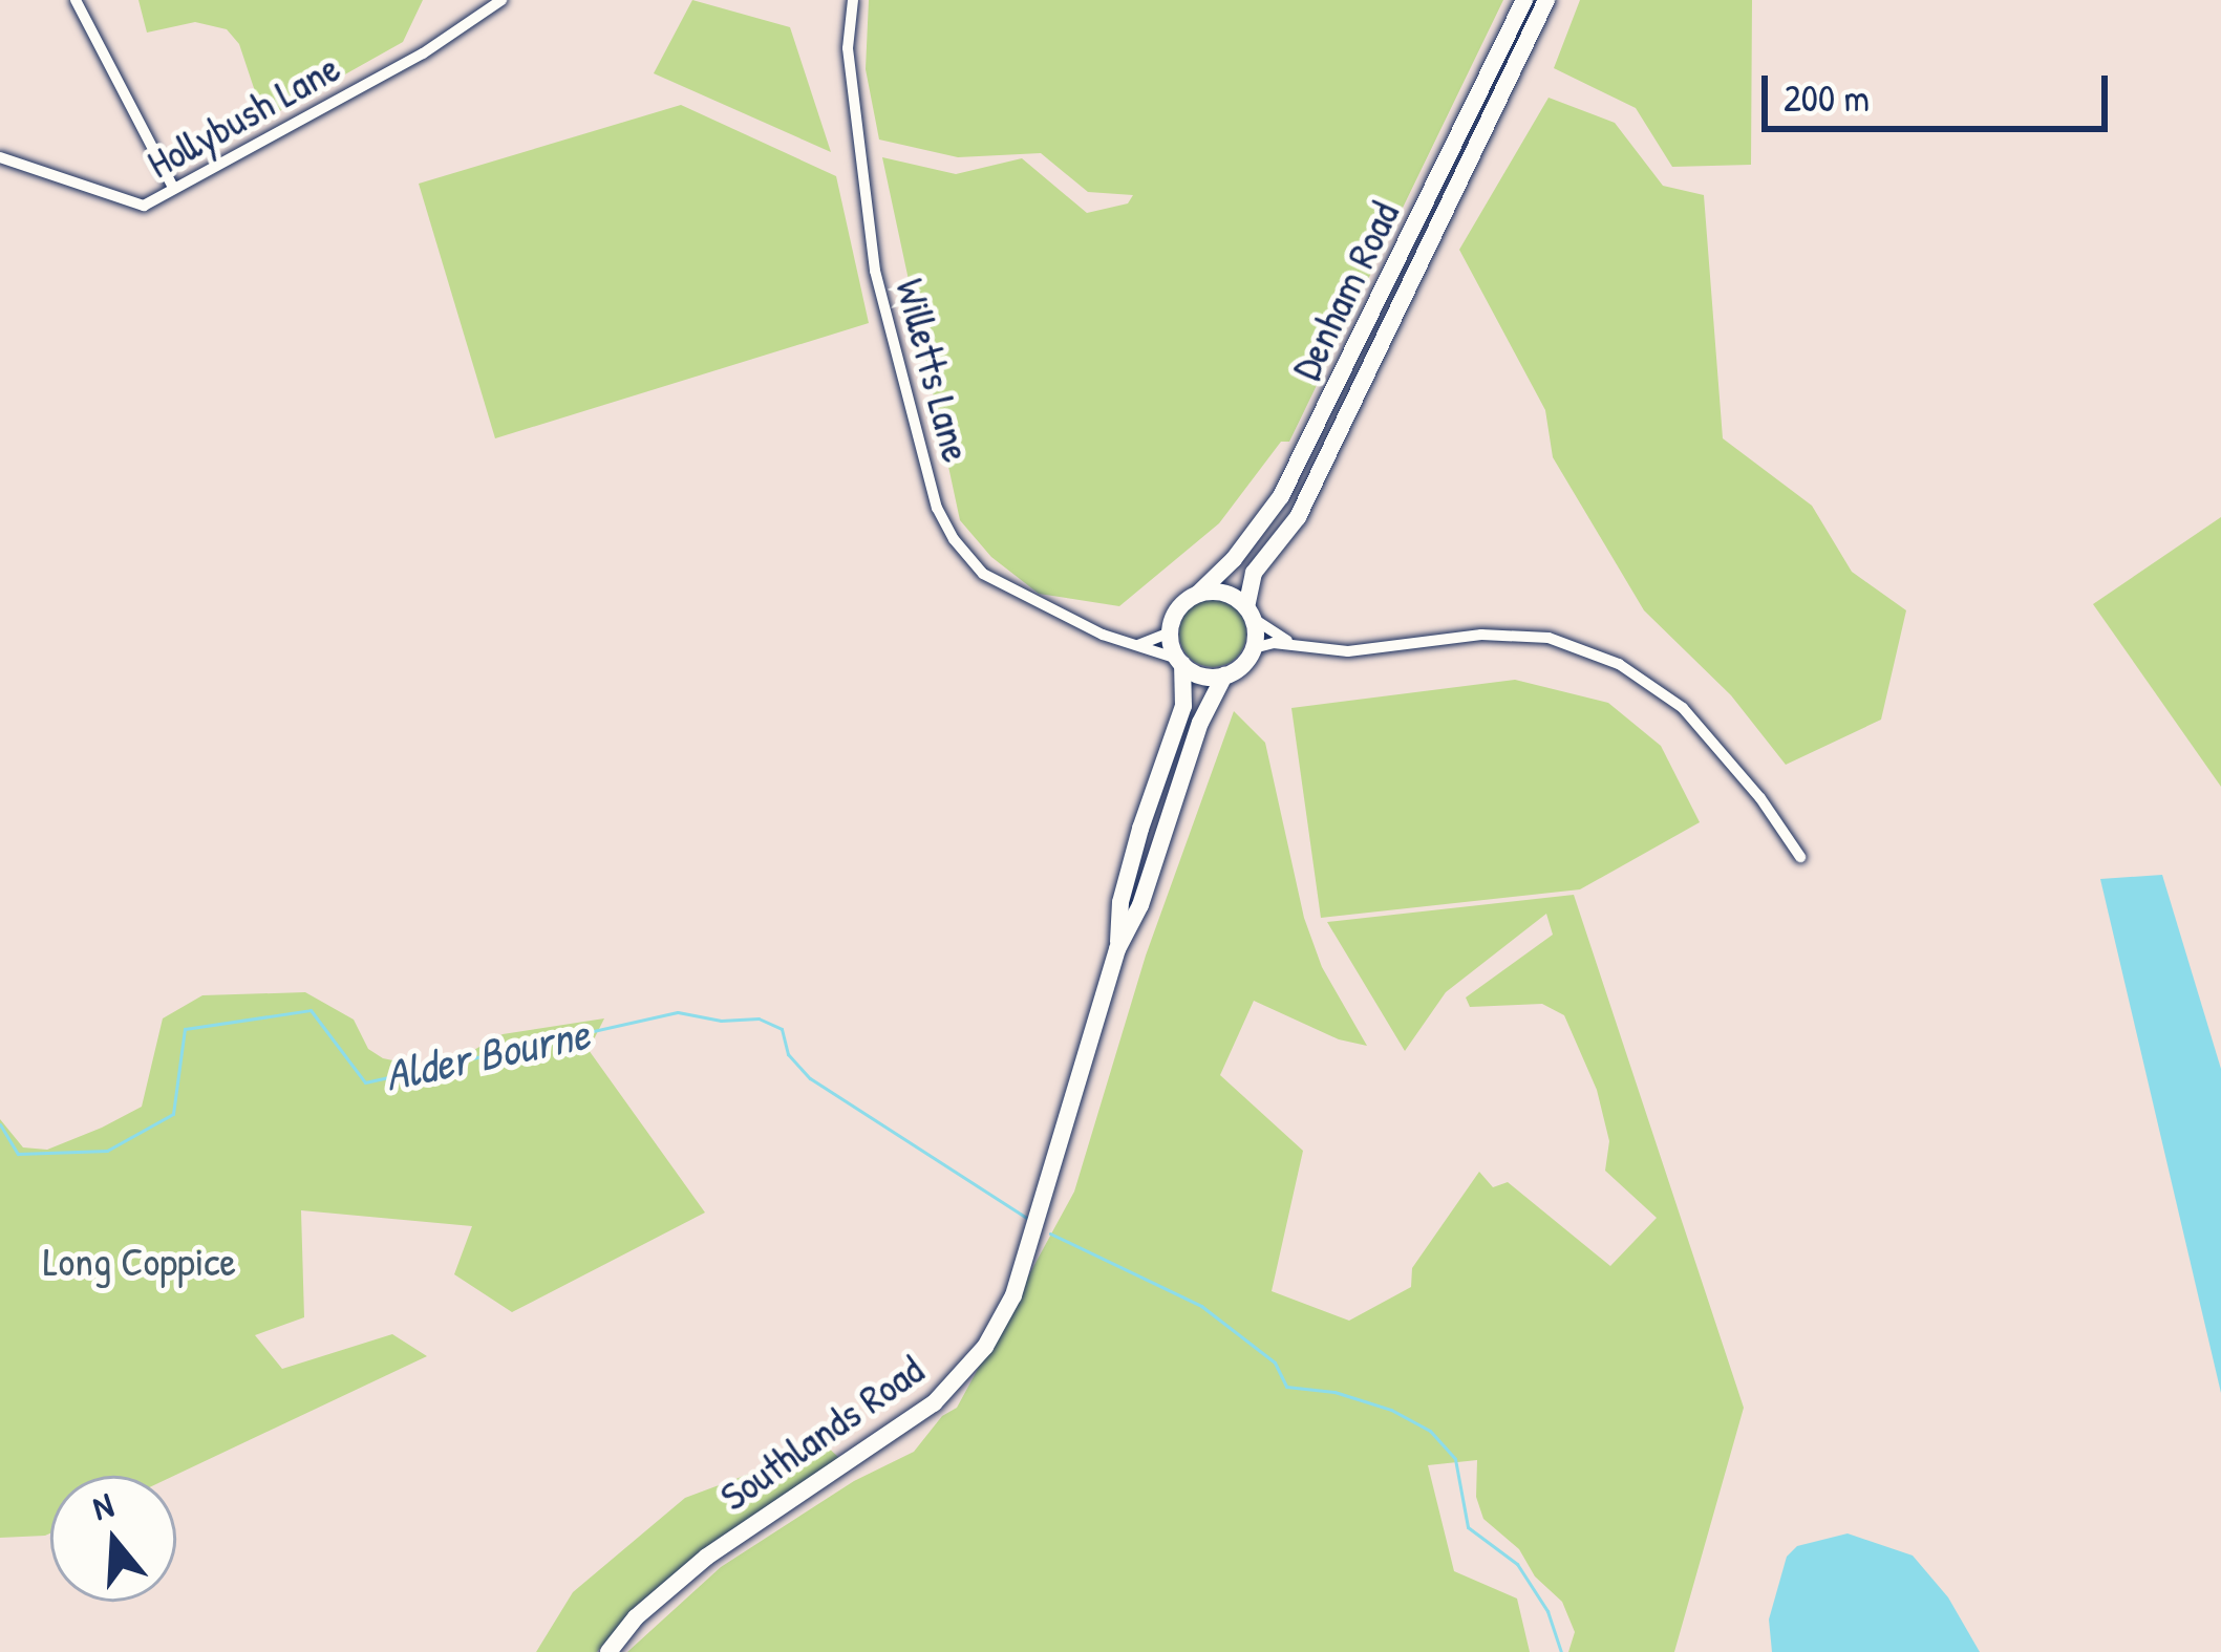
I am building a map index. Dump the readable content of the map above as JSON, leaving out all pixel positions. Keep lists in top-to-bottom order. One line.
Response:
{"streets":{"main road":["Denham Road","Southlands Road"],"street":["Hollybush Lane","Willetts Lane"]},"crossings":[["Denham Road","Willetts Lane"]],"water":["Alder Bourne"],"parks":["Long Coppice"],"scale_bar":"200 m","north":"top"}
